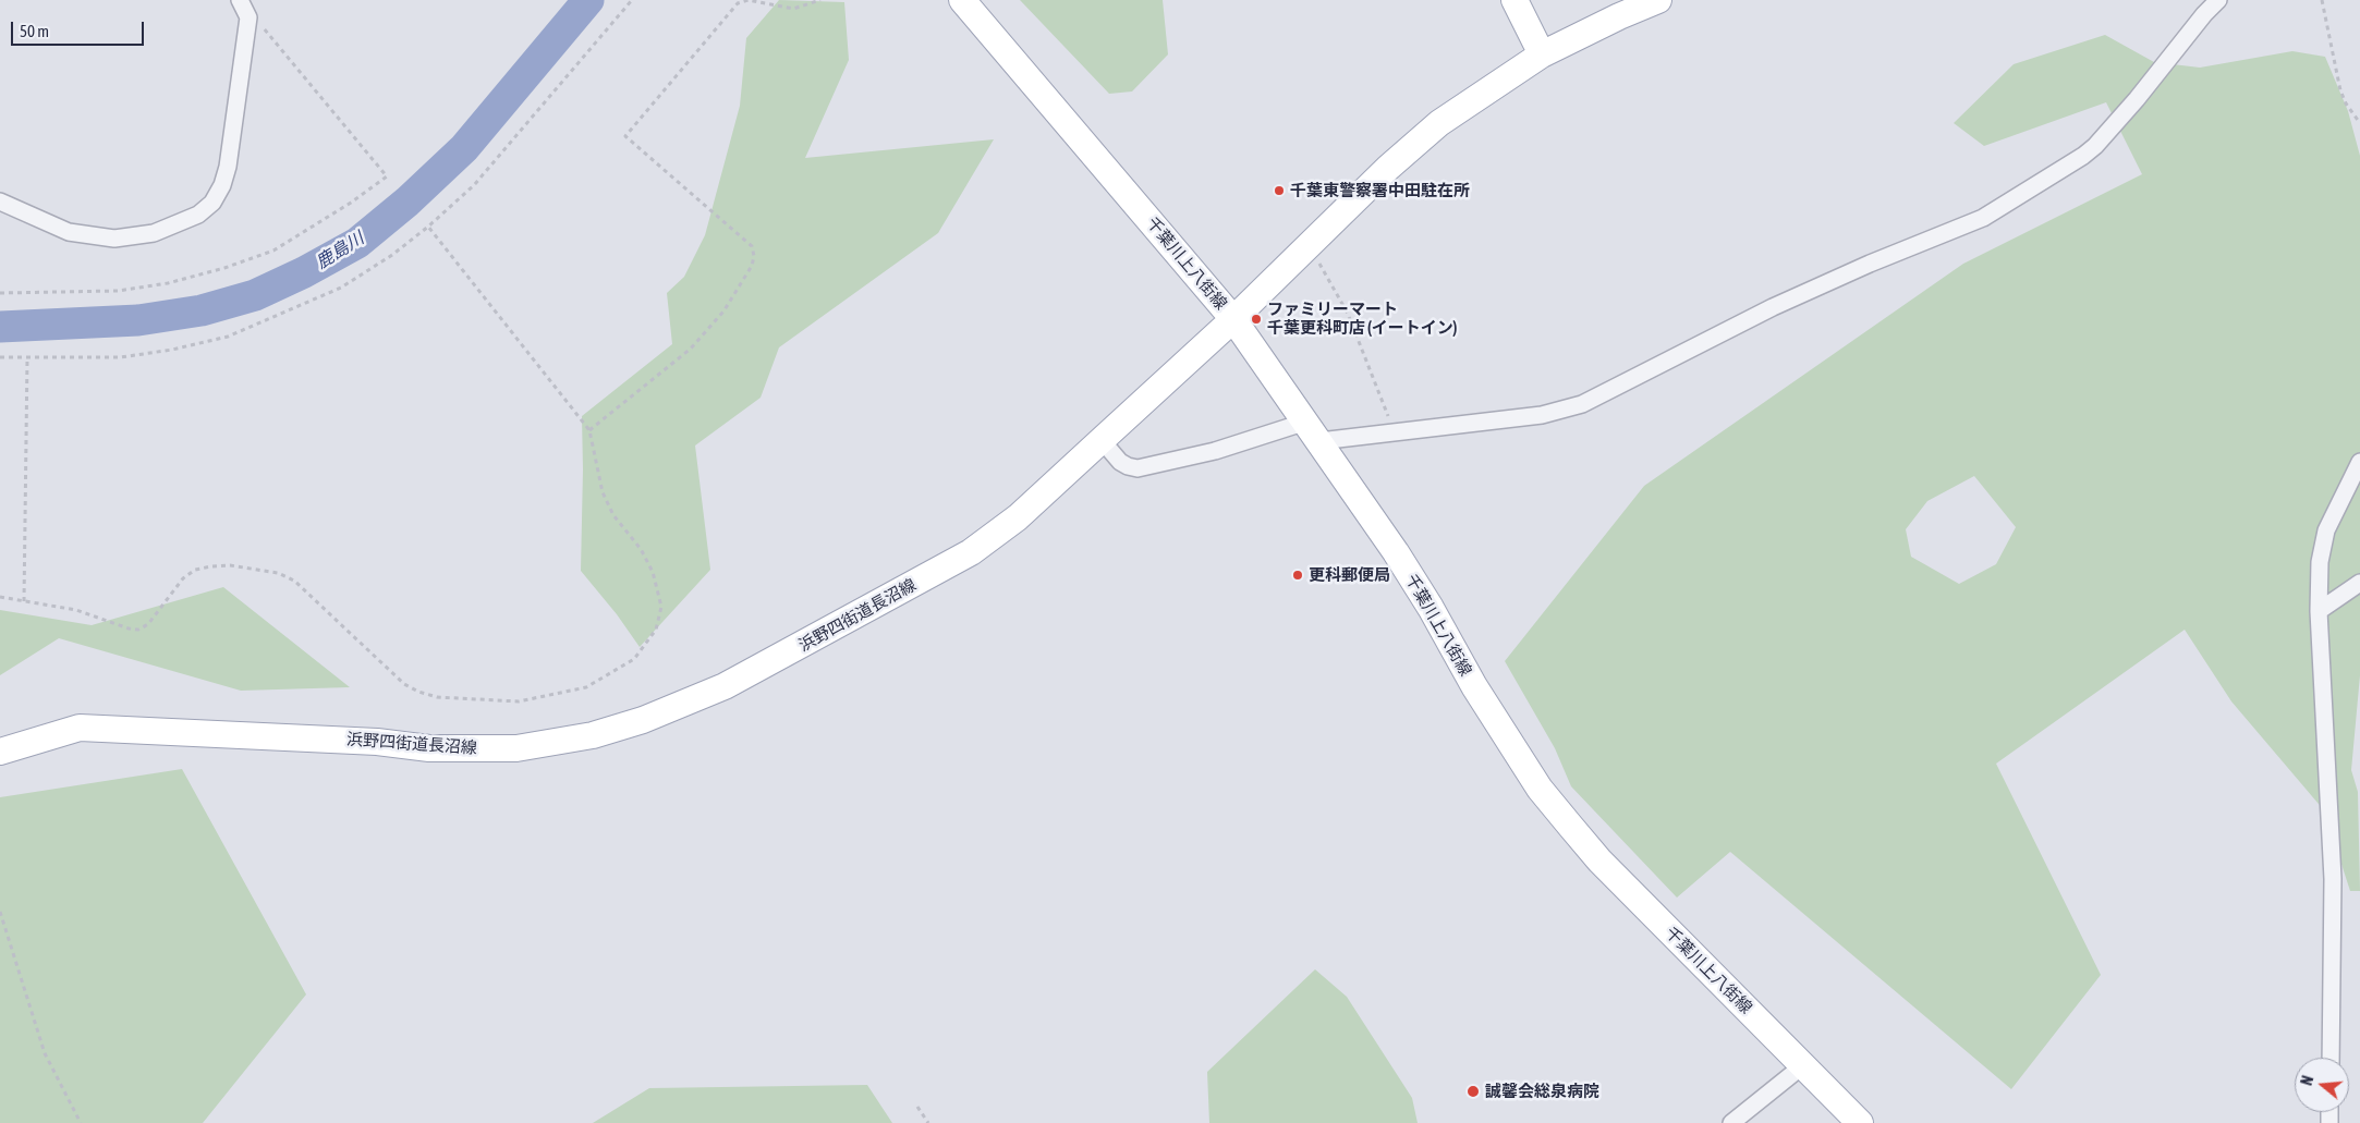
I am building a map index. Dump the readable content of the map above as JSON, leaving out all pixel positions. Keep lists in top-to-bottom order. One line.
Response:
{"streets":{"main road":["千葉川上八街線","浜野四街道長沼線"]},"crossings":[["千葉川上八街線","浜野四街道長沼線"]],"water":["鹿島川"],"places":["千葉東警察署中田駐在所","ファミリーマート 千葉更科町店 (イートイン)","更科郵便局","誠馨会総泉病院"],"scale_bar":"50 m","north":"left"}
